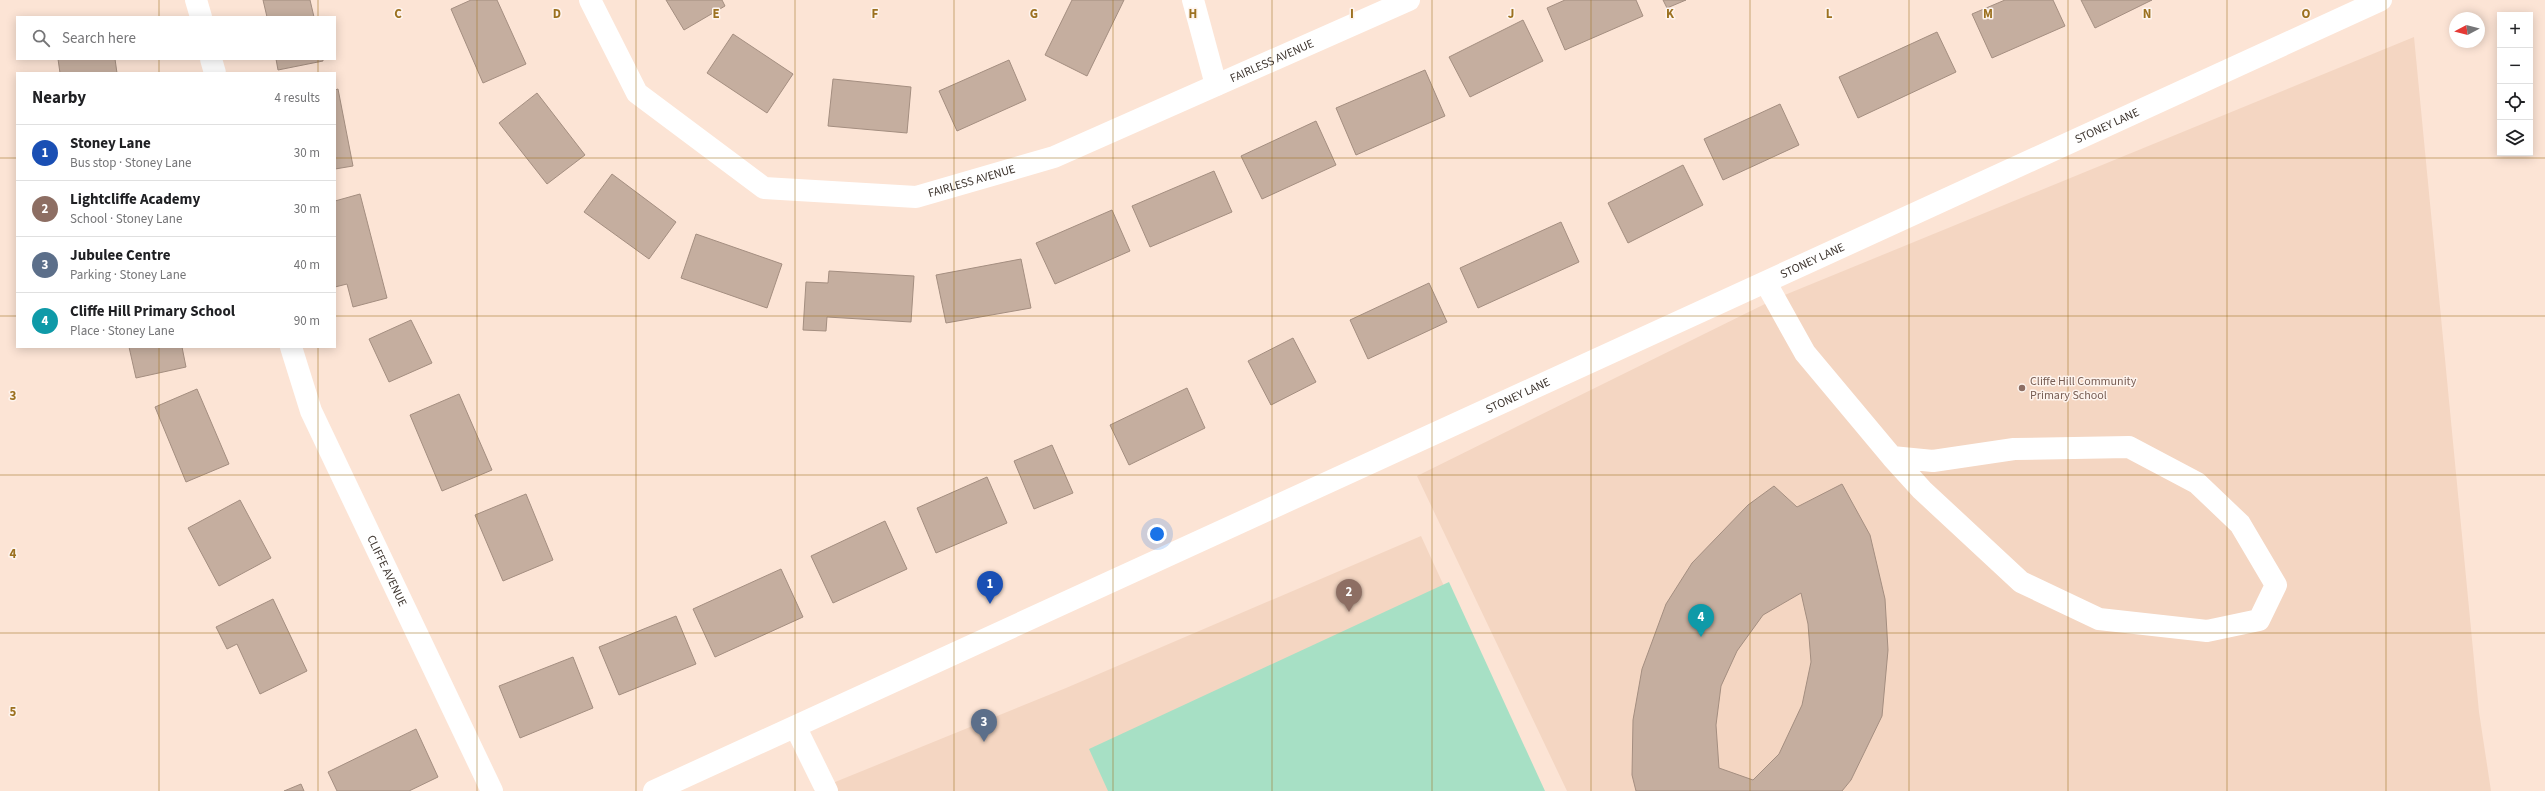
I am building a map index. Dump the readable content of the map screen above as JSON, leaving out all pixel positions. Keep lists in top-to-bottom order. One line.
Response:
{"streets":{"street":["FAIRLESS AVENUE","STONEY LANE","CLIFFE AVENUE"]},"places":["Cliffe Hill Community Primary School"],"north":"left","page":{"map_buttons":["+","−"],"search":"Search here","heading":["Nearby","4 results"],"list":[{"mark":"1","name":"Stoney Lane","note":"Bus stop · Stoney Lane","value":"30 m"},{"mark":"2","name":"Lightcliffe Academy","note":"School · Stoney Lane","value":"30 m"},{"mark":"3","name":"Jubulee Centre","note":"Parking · Stoney Lane","value":"40 m"},{"mark":"4","name":"Cliffe Hill Primary School","note":"Place · Stoney Lane","value":"90 m"}],"pins":["1","2","4","3"]},"grid":{"columns":["C","D","E","F","G","H","I","J","K","L","M","N","O"],"rows":["3","4","5"]}}
